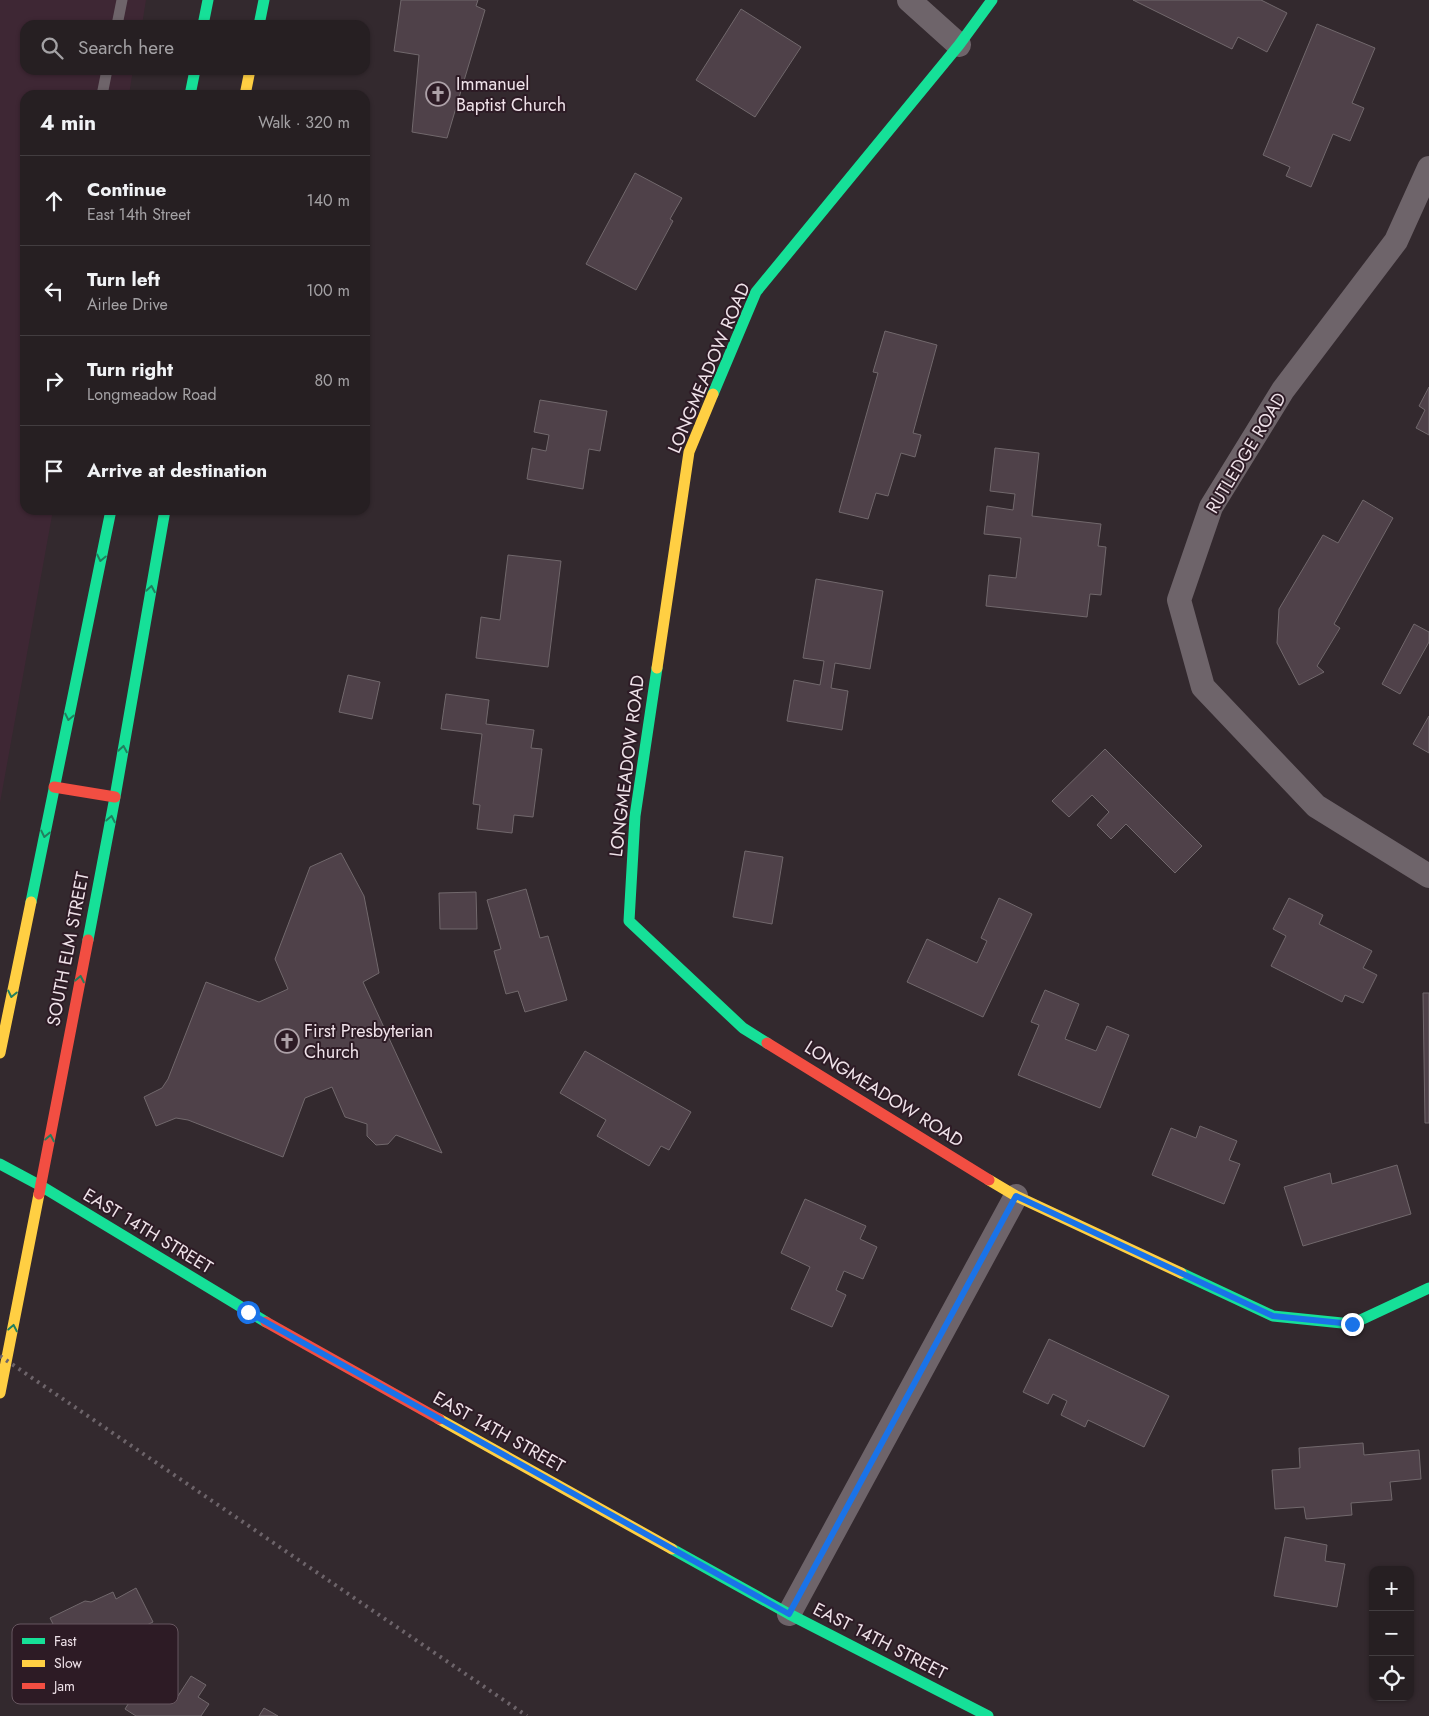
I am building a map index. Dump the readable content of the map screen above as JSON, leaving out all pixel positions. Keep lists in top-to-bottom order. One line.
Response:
{"streets":{"street":["LONGMEADOW ROAD","RUTLEDGE ROAD","SOUTH ELM STREET","EAST 14TH STREET"]},"crossings":[["SOUTH ELM STREET","EAST 14TH STREET"]],"places":{"church":["Immanuel Baptist Church","First Presbyterian Church"]},"legend":["Fast","Slow","Jam"],"page":{"search":"Search here","heading":["4 min","Walk · 320 m"],"list":[["Continue","East 14th Street","140 m"],["Turn left","Airlee Drive","100 m"],["Turn right","Longmeadow Road","80 m"],"Arrive at destination"],"map_buttons":["+","−"]}}
